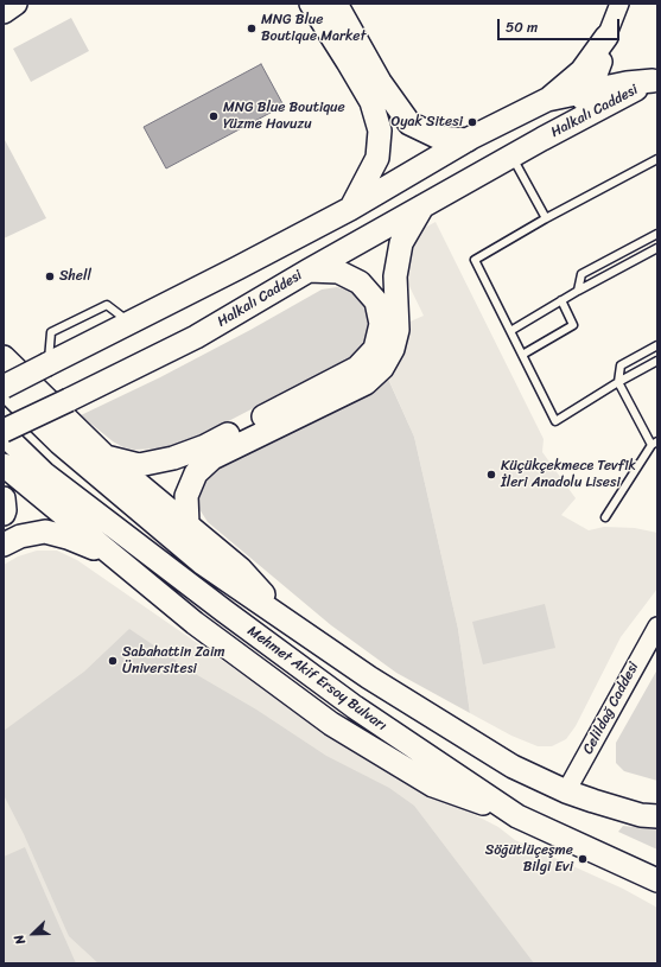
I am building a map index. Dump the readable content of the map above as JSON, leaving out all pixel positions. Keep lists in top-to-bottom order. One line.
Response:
{"streets":{"main road":["Halkalı Caddesi","Mehmet Akif Ersoy Bulvarı"],"street":["Celildağ Caddesi"]},"crossings":[["Halkalı Caddesi","Mehmet Akif Ersoy Bulvarı"],["Mehmet Akif Ersoy Bulvarı","Celildağ Caddesi"]],"places":["MNG Blue Boutique Market","MNG Blue Boutique Yüzme Havuzu","Oyak Sitesi","Shell","Küçükçekmece Tevfik İleri Anadolu Lisesi","Sabahattin Zaim Üniversitesi","Söğütlüçeşme Bilgi Evi"],"scale_bar":"50 m","north":"bottom left"}
